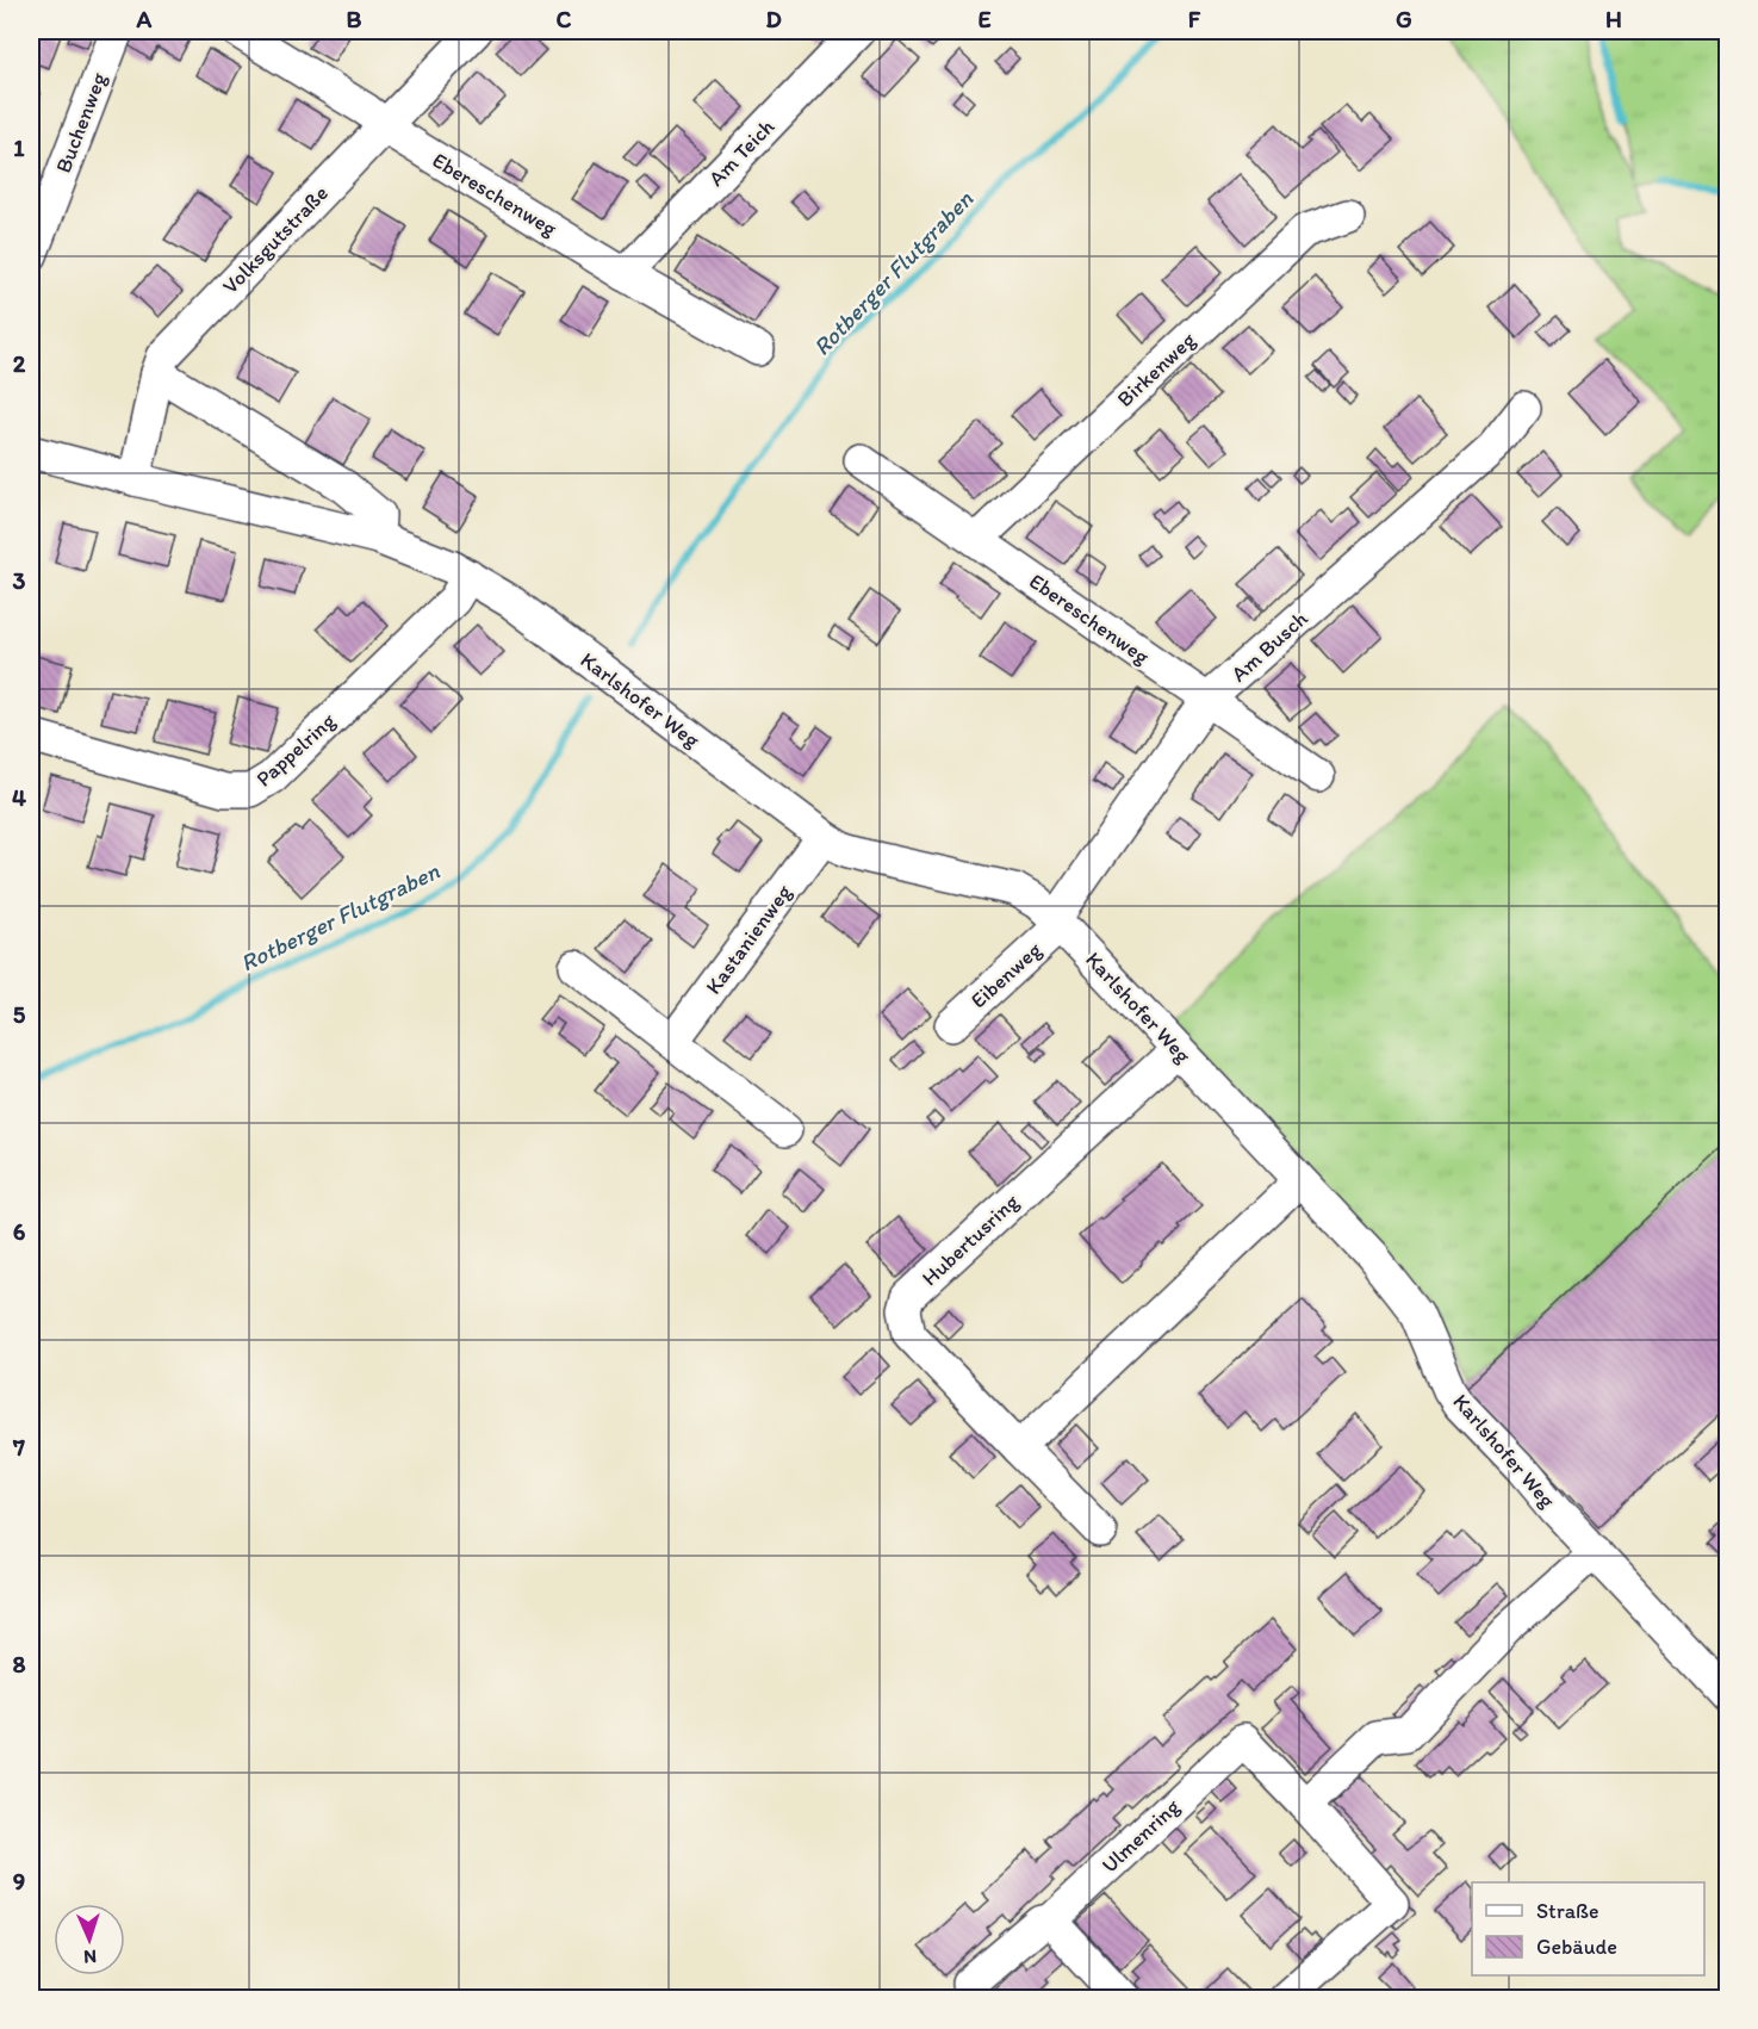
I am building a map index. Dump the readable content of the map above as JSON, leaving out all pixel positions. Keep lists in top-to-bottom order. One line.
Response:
{"streets":{"street":["Buchenweg","Am Teich","Ebereschenweg","Volksgutstraße","Birkenweg","Am Busch","Karlshofer Weg","Pappelring","Kastanienweg","Eibenweg","Hubertusring","Ulmenring"]},"crossings":[["Am Teich","Ebereschenweg"],["Ebereschenweg","Volksgutstraße"],["Ebereschenweg","Birkenweg"],["Ebereschenweg","Am Busch"],["Volksgutstraße","Karlshofer Weg"],["Am Busch","Karlshofer Weg"],["Am Busch","Eibenweg"],["Karlshofer Weg","Pappelring"],["Karlshofer Weg","Kastanienweg"],["Karlshofer Weg","Eibenweg"],["Karlshofer Weg","Hubertusring"]],"water":["Rotberger Flutgraben"],"legend":["Straße","Gebäude"],"north":"bottom","grid":{"columns":["A","B","C","D","E","F","G","H"],"rows":["1","2","3","4","5","6","7","8","9"]}}
